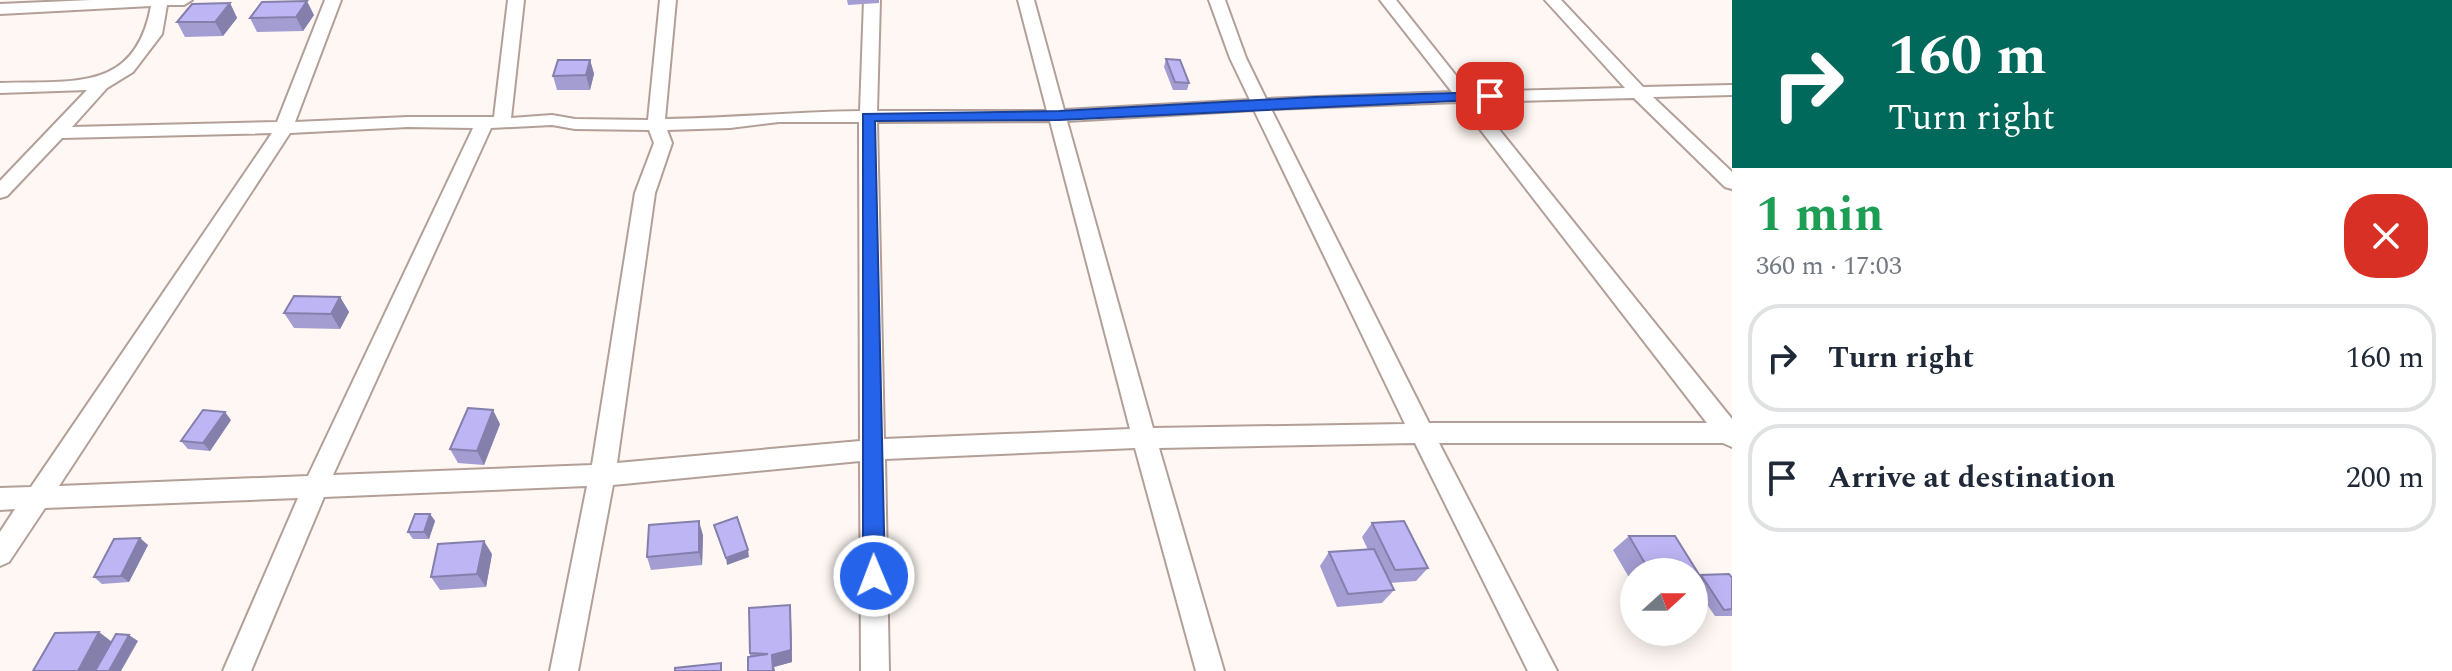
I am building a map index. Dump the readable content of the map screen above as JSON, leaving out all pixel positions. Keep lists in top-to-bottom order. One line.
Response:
{"north":"right","page":{"turn":["160 m","Turn right"],"heading":["1 min","360 m · 17:03"],"list":[{"name":"Turn right","value":"160 m"},{"name":"Arrive at destination","value":"200 m"}]}}
